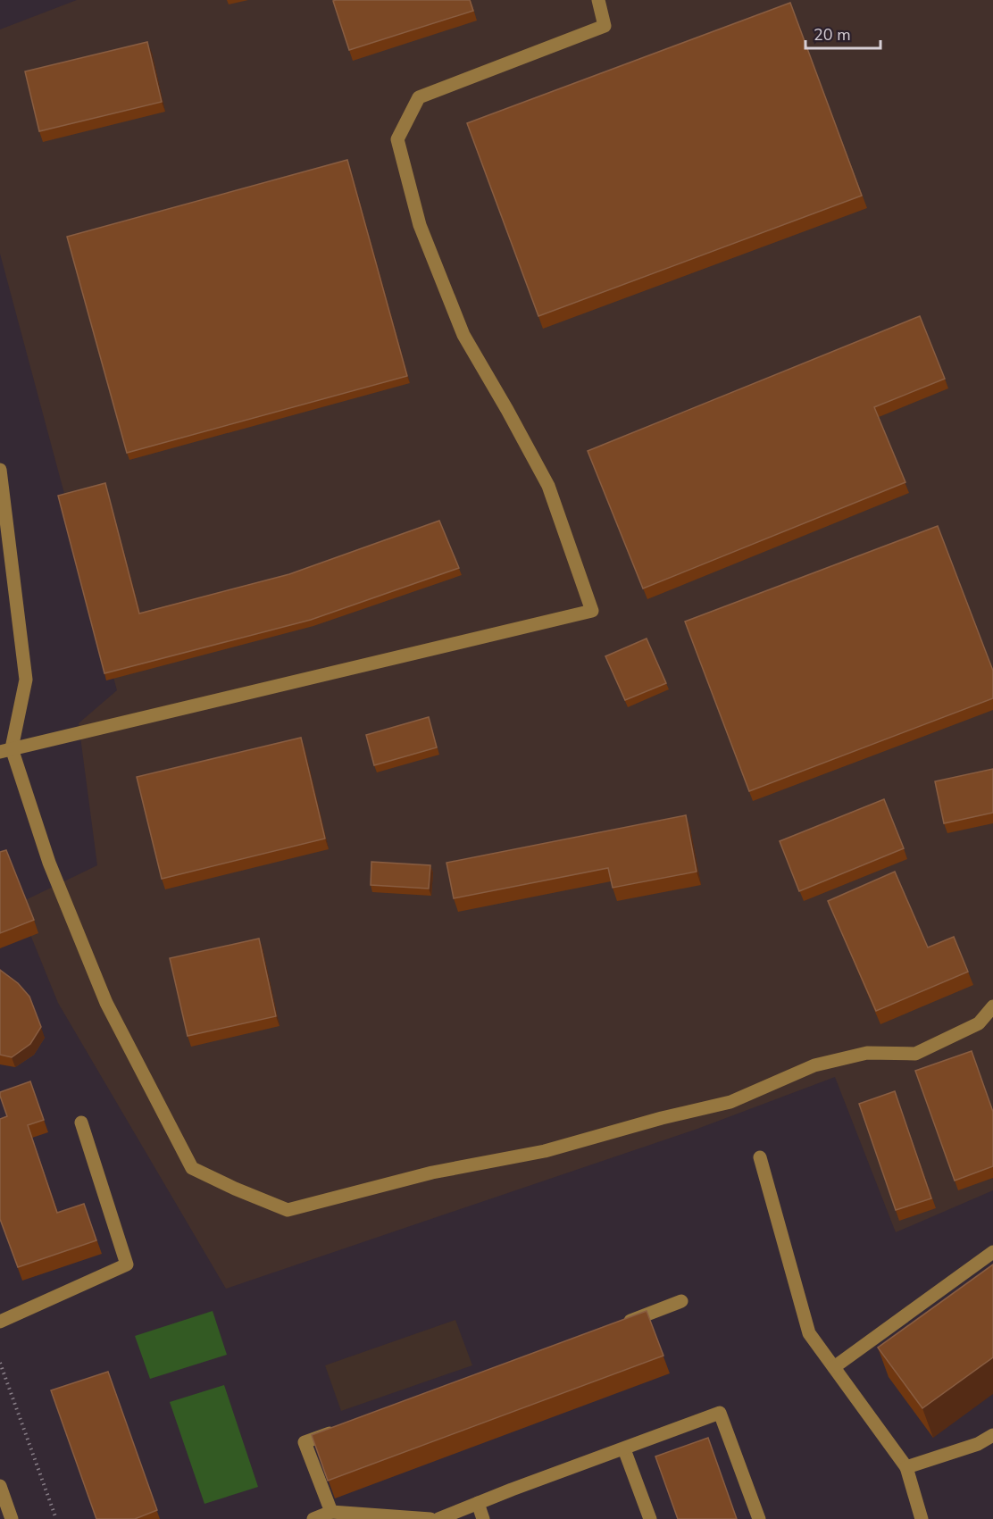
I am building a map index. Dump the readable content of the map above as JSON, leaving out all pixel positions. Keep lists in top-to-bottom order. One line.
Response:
{"scale_bar":"20 m"}
